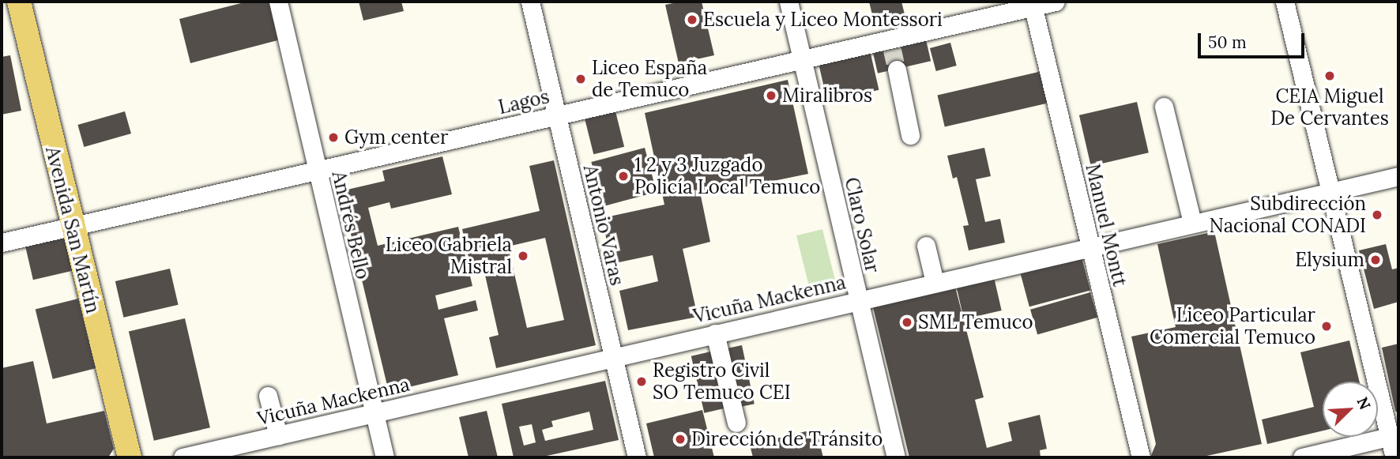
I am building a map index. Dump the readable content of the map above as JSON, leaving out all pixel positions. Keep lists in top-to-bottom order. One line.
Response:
{"streets":{"main road":["Avenida San Martín"],"street":["Lagos","Andrés Bello","Antonio Varas","Claro Solar","Manuel Montt","Vicuña Mackenna"]},"crossings":[["Lagos","Andrés Bello"],["Lagos","Antonio Varas"],["Lagos","Claro Solar"],["Lagos","Manuel Montt"],["Lagos","Avenida San Martín"],["Andrés Bello","Vicuña Mackenna"],["Antonio Varas","Vicuña Mackenna"],["Claro Solar","Vicuña Mackenna"],["Manuel Montt","Vicuña Mackenna"]],"places":["Escuela y Liceo Montessori","CEIA Miguel De Cervantes","Liceo España de Temuco","Miralibros","Gym center","1 2 y 3 Juzgado Policía Local Temuco","Subdirección Nacional CONADI","Liceo Gabriela Mistral","Elysium","SML Temuco","Liceo Particular Comercial Temuco","Registro Civil SO Temuco CEI","Dirección de Tránsito"],"scale_bar":"50 m","north":"top right"}
